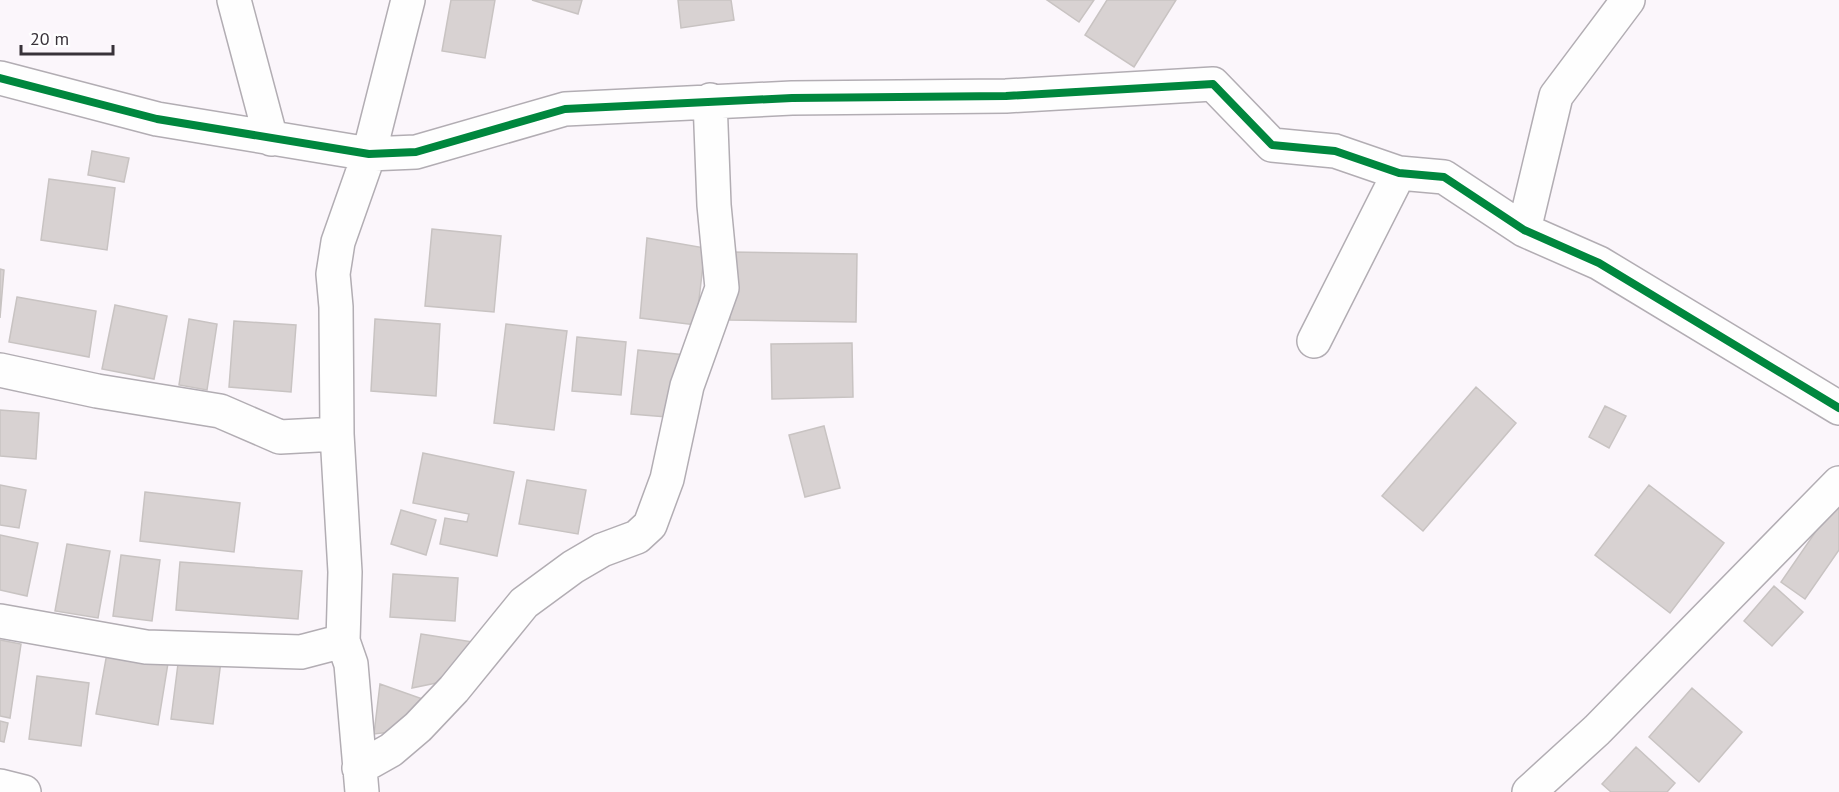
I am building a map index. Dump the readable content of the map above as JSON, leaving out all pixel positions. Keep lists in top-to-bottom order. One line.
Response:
{"scale_bar":"20 m"}
